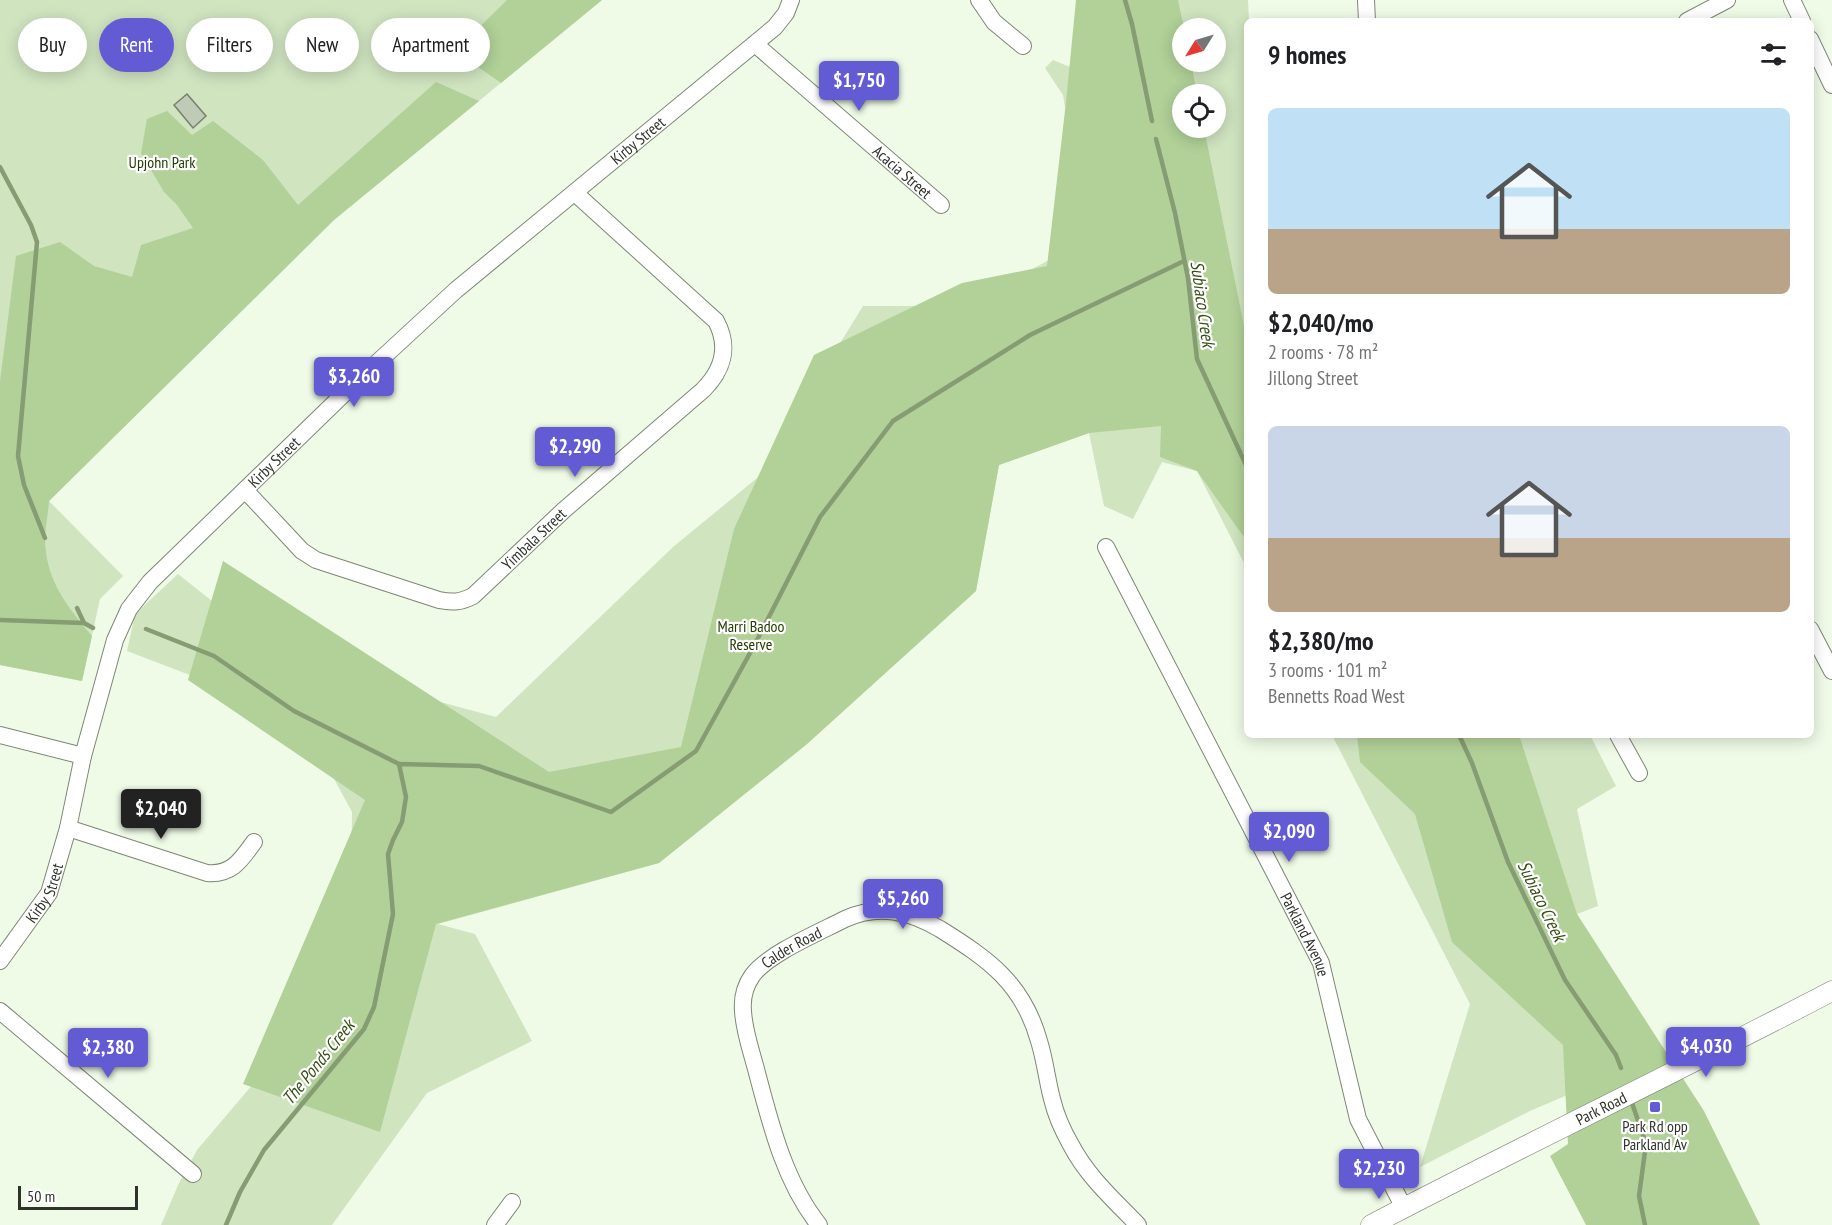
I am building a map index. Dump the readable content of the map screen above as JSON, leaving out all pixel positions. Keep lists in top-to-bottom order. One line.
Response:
{"streets":{"street":["Kirby Street","Acacia Street","Yimbala Street","Parkland Avenue","Calder Road","Park Road"]},"crossings":[["Kirby Street","Acacia Street"],["Kirby Street","Yimbala Street"],["Parkland Avenue","Park Road"]],"water":["Subiaco Creek","The Ponds Creek"],"parks":["Upjohn Park","Marri Badoo Reserve"],"places":{"transit":["Park Rd opp Parkland Av"]},"scale_bar":"50 m","north":"bottom left","page":{"chip":["Buy","Rent","Filters","New","Apartment"],"heading":"9 homes","price":["$1,750","$3,260","$2,290","$2,040","$2,090","$5,260","$4,030","$2,380","$2,230"],"list":[{"name":"$2,040/mo","note":"2 rooms · 78 m² · Jillong Street"},{"name":"$2,380/mo","note":"3 rooms · 101 m² · Bennetts Road West"}],"scale":"50 m"}}
